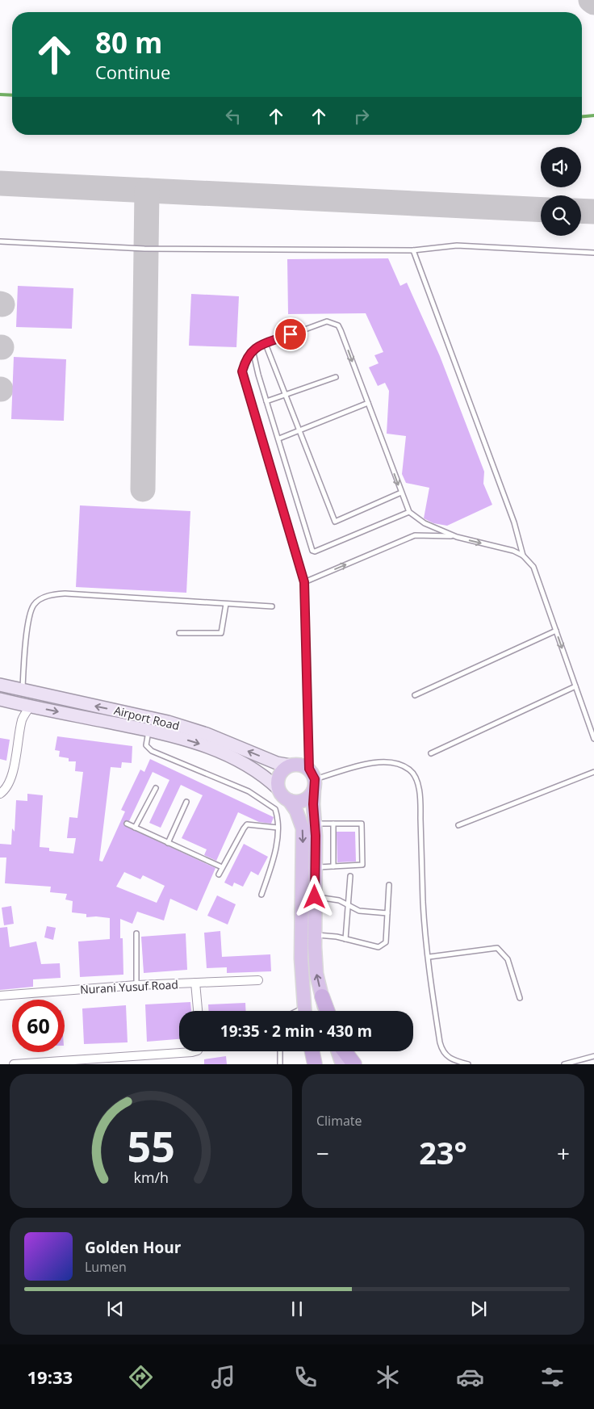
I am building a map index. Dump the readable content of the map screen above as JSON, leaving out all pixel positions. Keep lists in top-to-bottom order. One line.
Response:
{"streets":{"main road":["Airport Road"],"street":["Nurani Yusuf Road"]},"page":{"turn":["80 m","Continue"],"limit":"60","trip":"19:35 · 2 min · 430 m","tile":"Climate","heat":["−","23°","+"],"song":["Golden Hour","Lumen"],"tabs":"19:33","gauge":["55","km/h"]}}
